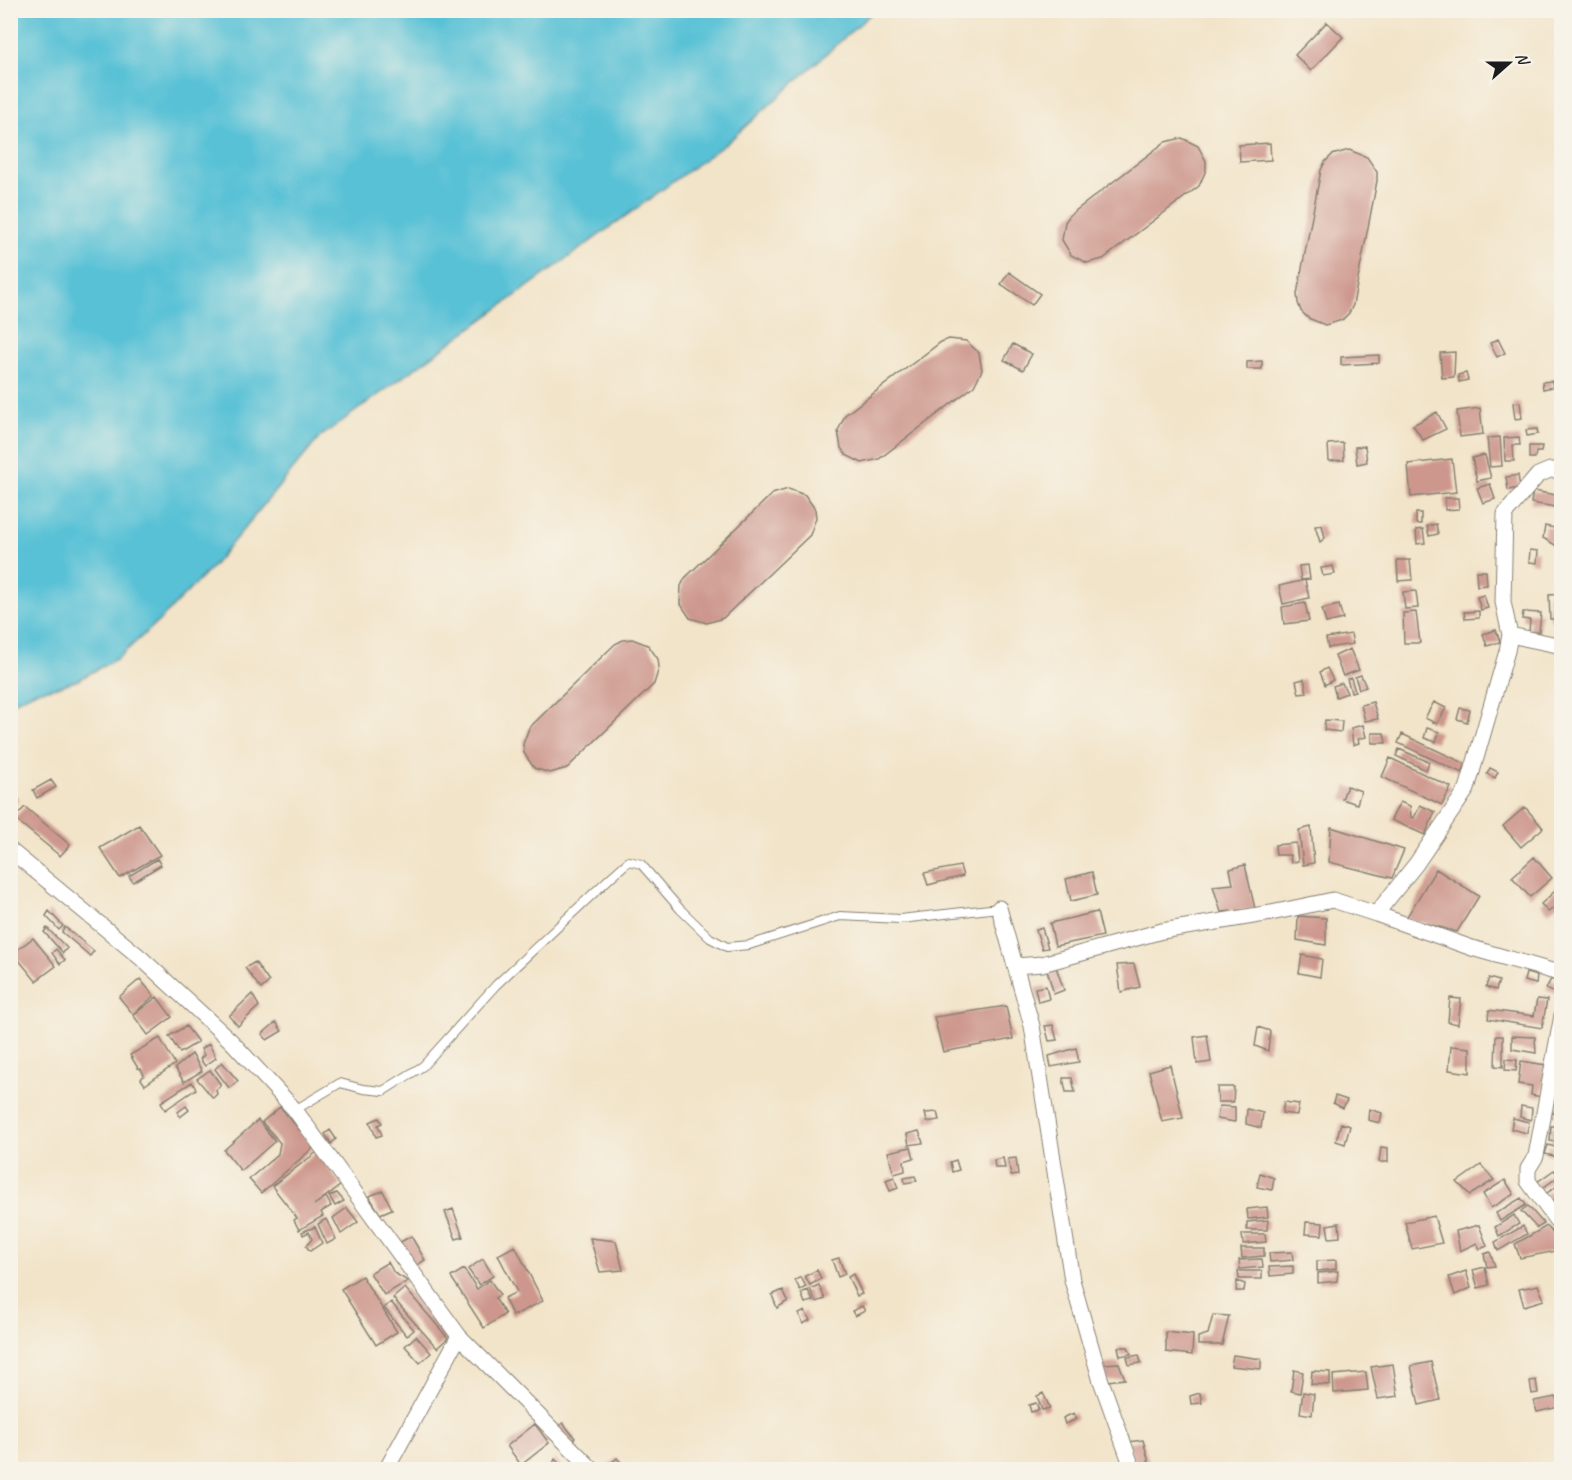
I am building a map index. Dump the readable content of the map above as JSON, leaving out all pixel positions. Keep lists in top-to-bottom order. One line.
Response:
{"north":"right"}
